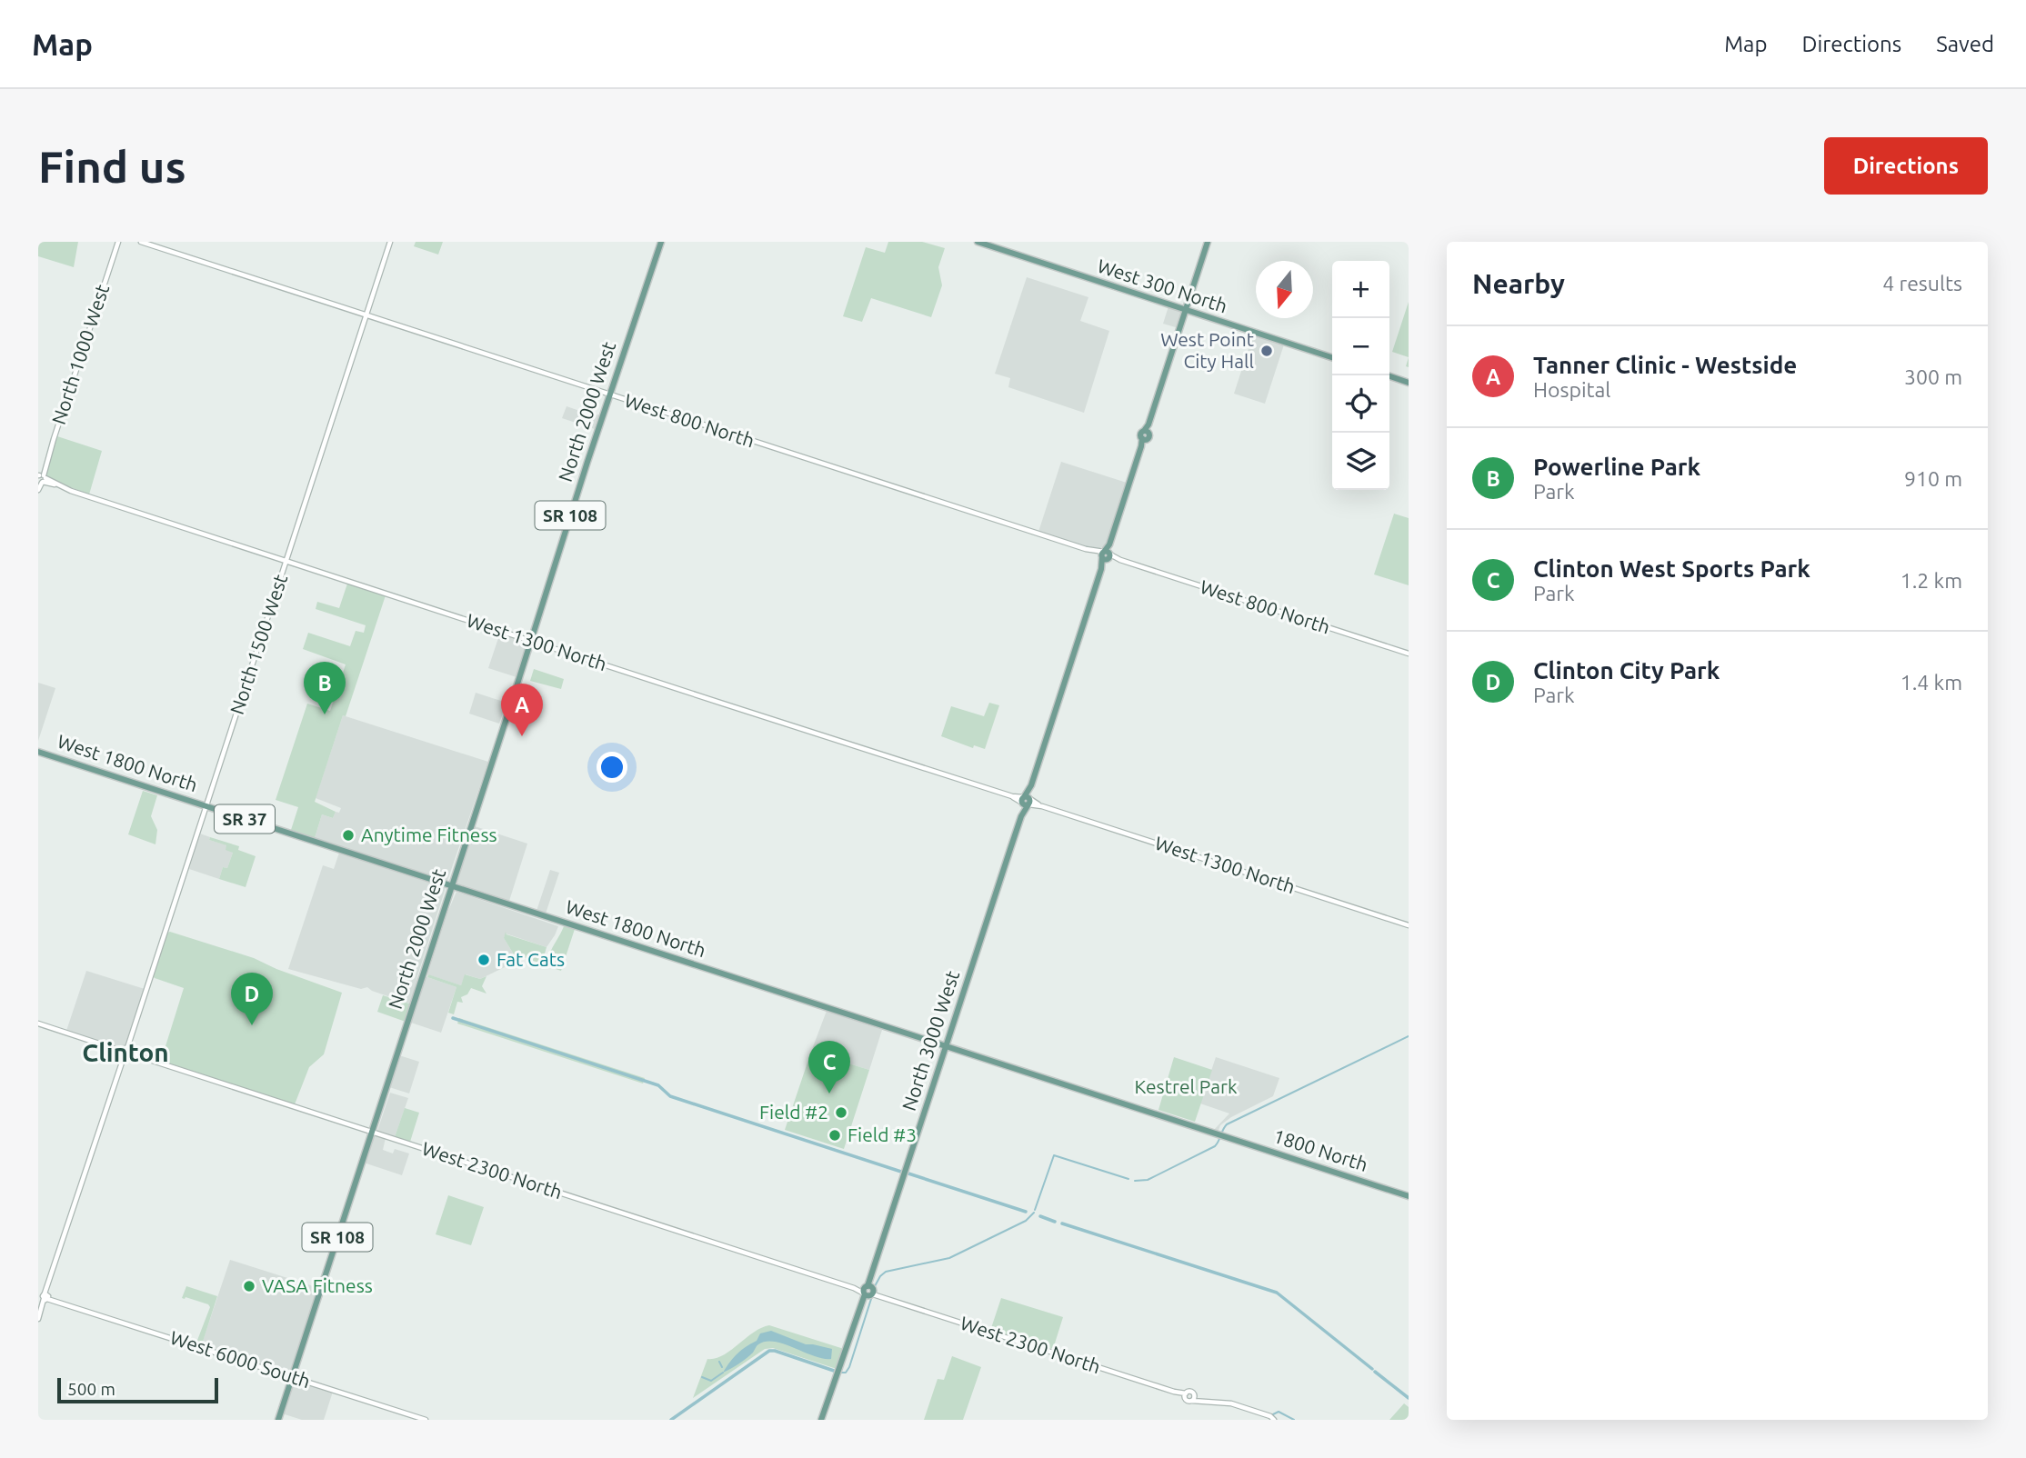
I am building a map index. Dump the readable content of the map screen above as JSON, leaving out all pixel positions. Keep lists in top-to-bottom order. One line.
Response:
{"streets":{"main road":["West 300 North","North 2000 West","SR 108","West 1800 North","SR 37","North 3000 West","1800 North"],"street":["North 1000 West","West 800 North","West 1300 North","North 1500 West","West 2300 North","West 6000 South"]},"crossings":[["West 300 North","North 3000 West"],["North 1000 West","West 1300 North"],["North 2000 West","West 800 North"],["North 2000 West","SR 108"],["North 2000 West","West 1300 North"],["North 2000 West","West 1800 North"],["North 2000 West","West 2300 North"],["North 2000 West","West 6000 South"],["West 800 North","North 1500 West"],["West 800 North","North 3000 West"],["SR 108","West 6000 South"],["West 1300 North","North 1500 West"],["West 1300 North","North 3000 West"],["North 1500 West","West 1800 North"],["West 1800 North","North 3000 West"],["West 1800 North","1800 North"],["North 3000 West","West 2300 North"]],"districts":["Clinton"],"parks":["Kestrel Park"],"places":["West Point City Hall","Anytime Fitness","Fat Cats","Field #2","Field #3","VASA Fitness"],"scale_bar":"500 m","north":"bottom","page":{"header":"Map","nav":["Map","Directions","Saved"],"buttons":"Directions","title":"Find us","heading":["Nearby","4 results"],"map_buttons":["+","−"],"list":[{"mark":"A","name":"Tanner Clinic - Westside","note":"Hospital","value":"300 m"},{"mark":"B","name":"Powerline Park","note":"Park","value":"910 m"},{"mark":"C","name":"Clinton West Sports Park","note":"Park","value":"1.2 km"},{"mark":"D","name":"Clinton City Park","note":"Park","value":"1.4 km"}],"pins":["B","A","D","C"],"scale":"500 m"}}
